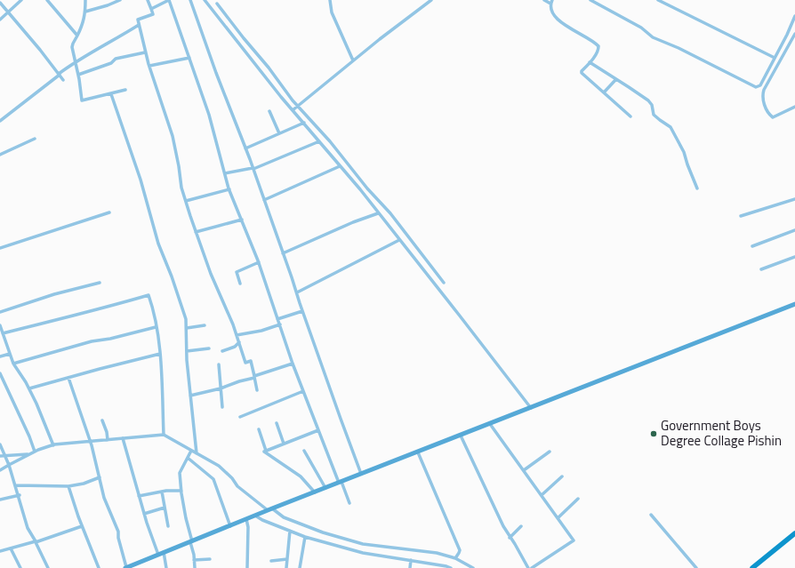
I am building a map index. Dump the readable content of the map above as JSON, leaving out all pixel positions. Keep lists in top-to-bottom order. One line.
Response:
{"places":["Government Boys Degree Collage Pishin"]}
